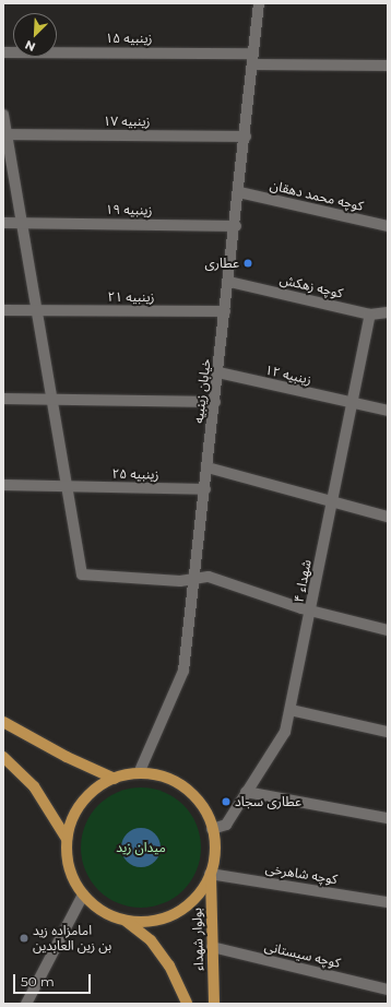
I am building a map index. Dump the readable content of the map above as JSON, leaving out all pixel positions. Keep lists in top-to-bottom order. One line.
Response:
{"streets":{"main road":["بولوار شهداء"],"street":["زینبیه ۱۵","زینبیه ۱۷","کوچه محمد دهقان","زینبیه ۱۹","کوچه زهکش","زینبیه ۲۱","زینبیه ۱۲","خیابان زینبیه","زینبیه ۲۵","شهداء ۴","کوچه شاهرخی","کوچه سیستانی"]},"crossings":[["زینبیه ۱۵","خیابان زینبیه"],["زینبیه ۱۷","خیابان زینبیه"],["کوچه محمد دهقان","خیابان زینبیه"],["زینبیه ۱۹","خیابان زینبیه"],["کوچه زهکش","خیابان زینبیه"],["کوچه زهکش","شهداء ۴"],["زینبیه ۲۱","خیابان زینبیه"],["زینبیه ۱۲","خیابان زینبیه"],["زینبیه ۱۲","شهداء ۴"],["خیابان زینبیه","زینبیه ۲۵"],["خیابان زینبیه","شهداء ۴"],["خیابان زینبیه","کوچه شاهرخی"],["خیابان زینبیه","بولوار شهداء"],["شهداء ۴","کوچه شاهرخی"],["شهداء ۴","بولوار شهداء"],["کوچه شاهرخی","بولوار شهداء"],["بولوار شهداء","کوچه سیستانی"]],"parks":["میدان زید"],"places":["عطاری","عطاری سجاد","امامزاده زید بن زین العابدین"],"scale_bar":"50 m","north":"bottom left"}
